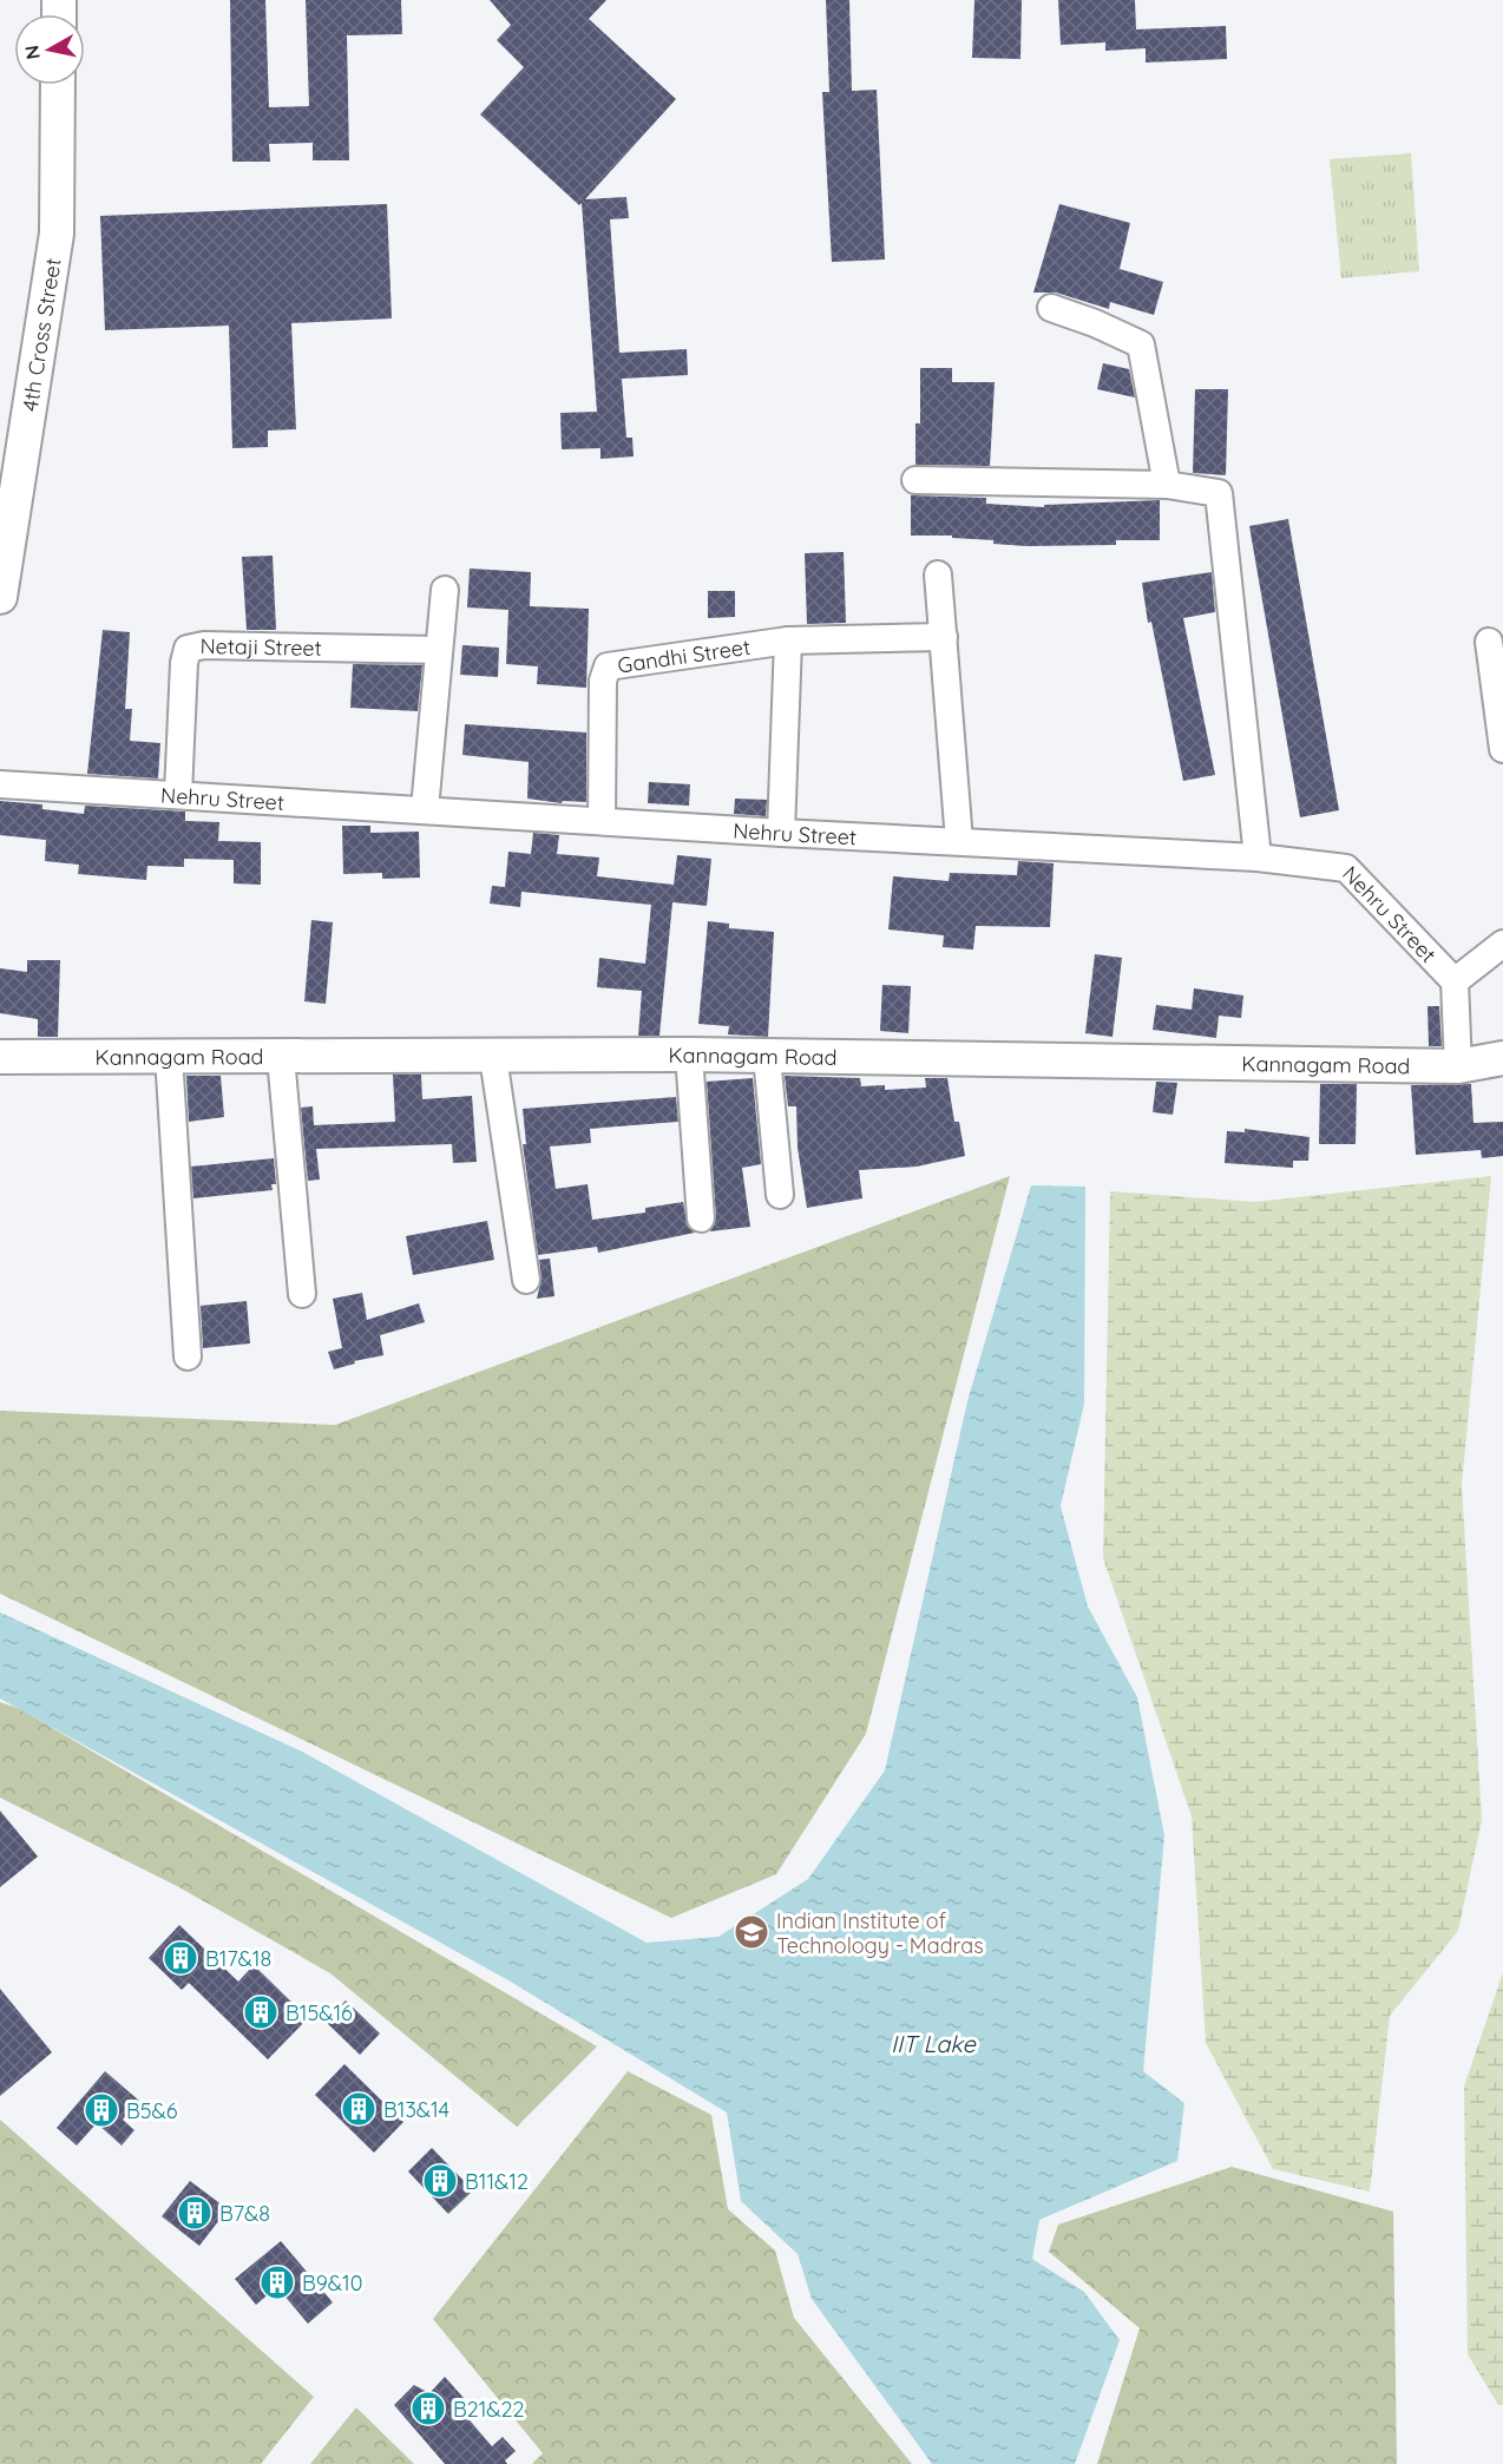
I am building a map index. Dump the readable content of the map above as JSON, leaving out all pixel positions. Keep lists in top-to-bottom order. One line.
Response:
{"streets":{"street":["4th Cross Street","Netaji Street","Gandhi Street","Nehru Street","Kannagam Road"]},"crossings":[["Netaji Street","Nehru Street"],["Gandhi Street","Nehru Street"],["Nehru Street","Kannagam Road"]],"water":["IIT Lake"],"places":{"school or university":["Indian Institute of Technology - Madras"],"building":["B17&18","B15&16","B13&14","B5&6","B11&12","B7&8","B9&10","B21&22"]},"north":"left"}
